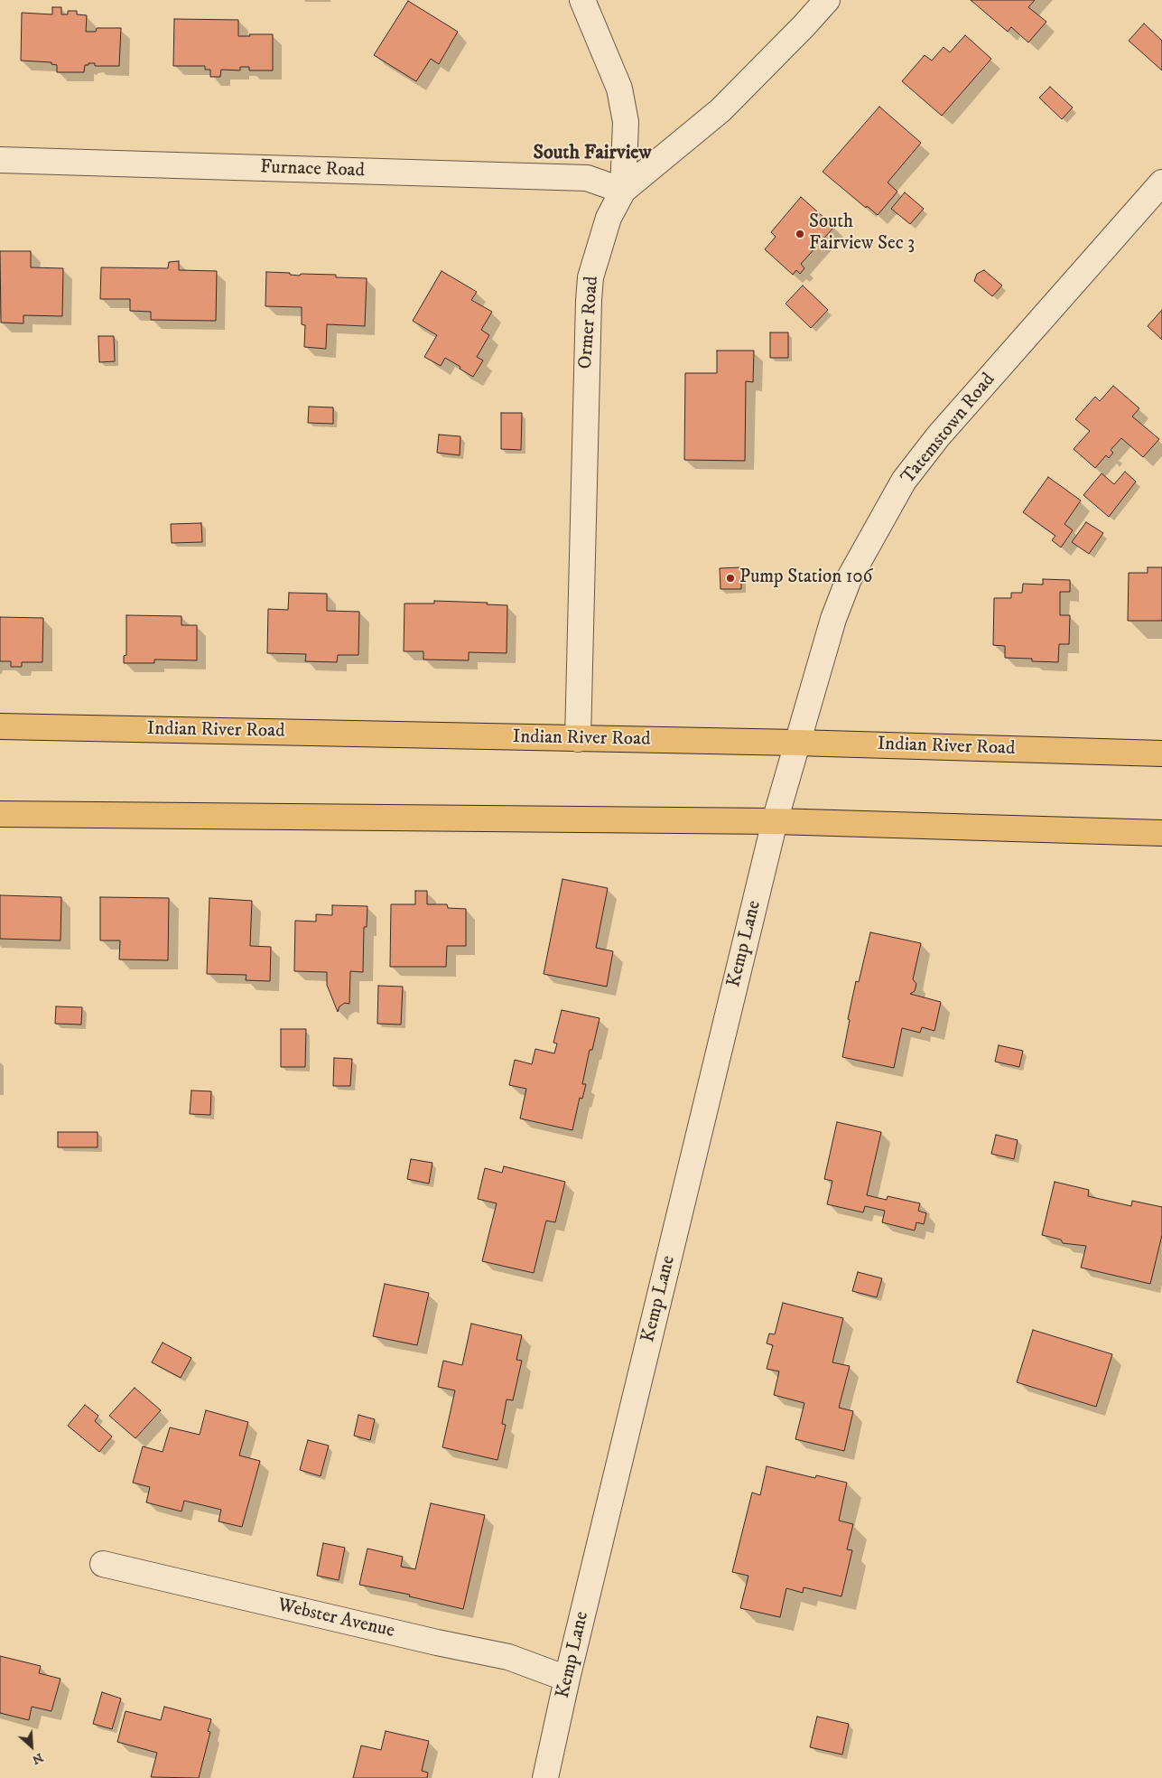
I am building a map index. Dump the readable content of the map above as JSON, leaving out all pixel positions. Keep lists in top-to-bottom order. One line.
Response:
{"streets":{"main road":["Indian River Road"],"street":["Furnace Road","Ormer Road","Tatemstown Road","Kemp Lane","Webster Avenue"]},"crossings":[["Furnace Road","Ormer Road"],["Ormer Road","Indian River Road"],["Tatemstown Road","Indian River Road"],["Tatemstown Road","Kemp Lane"],["Kemp Lane","Webster Avenue"]],"districts":["South Fairview"],"places":["South Fairview Sec 3","Pump Station 106"],"north":"bottom right"}
